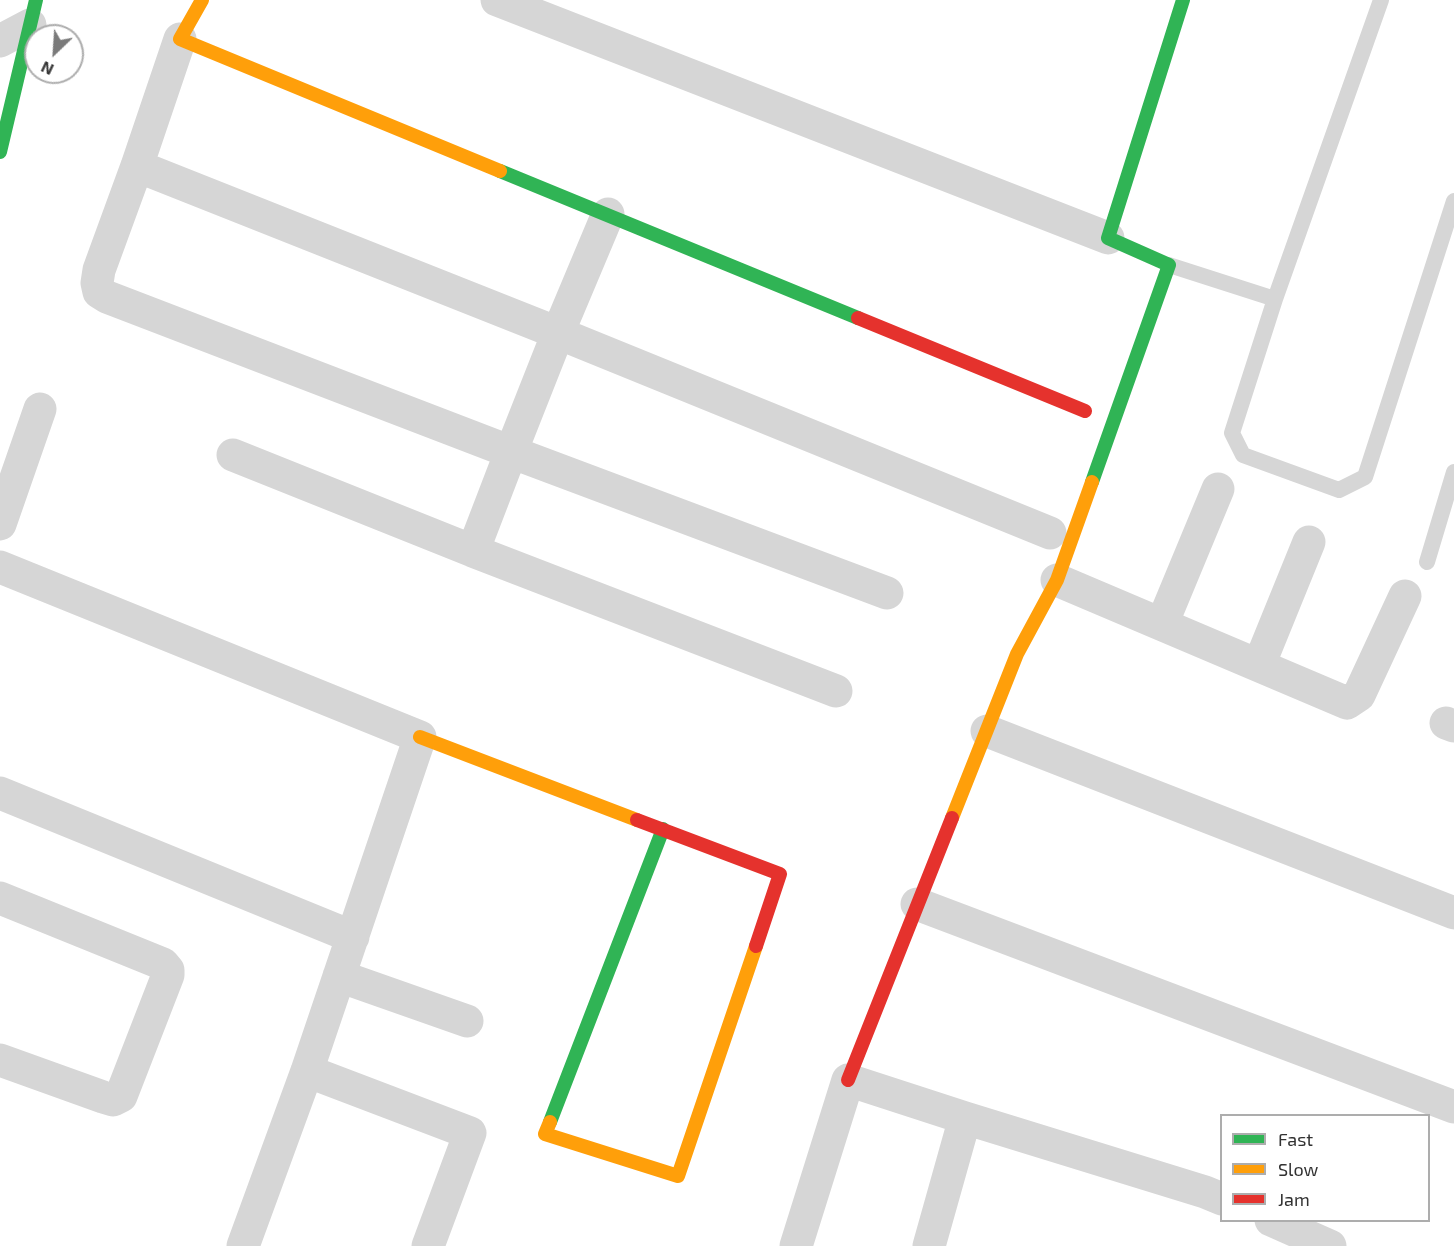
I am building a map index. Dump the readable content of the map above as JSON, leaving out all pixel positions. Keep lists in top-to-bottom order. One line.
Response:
{"legend":["Fast","Slow","Jam"],"north":"bottom left"}
